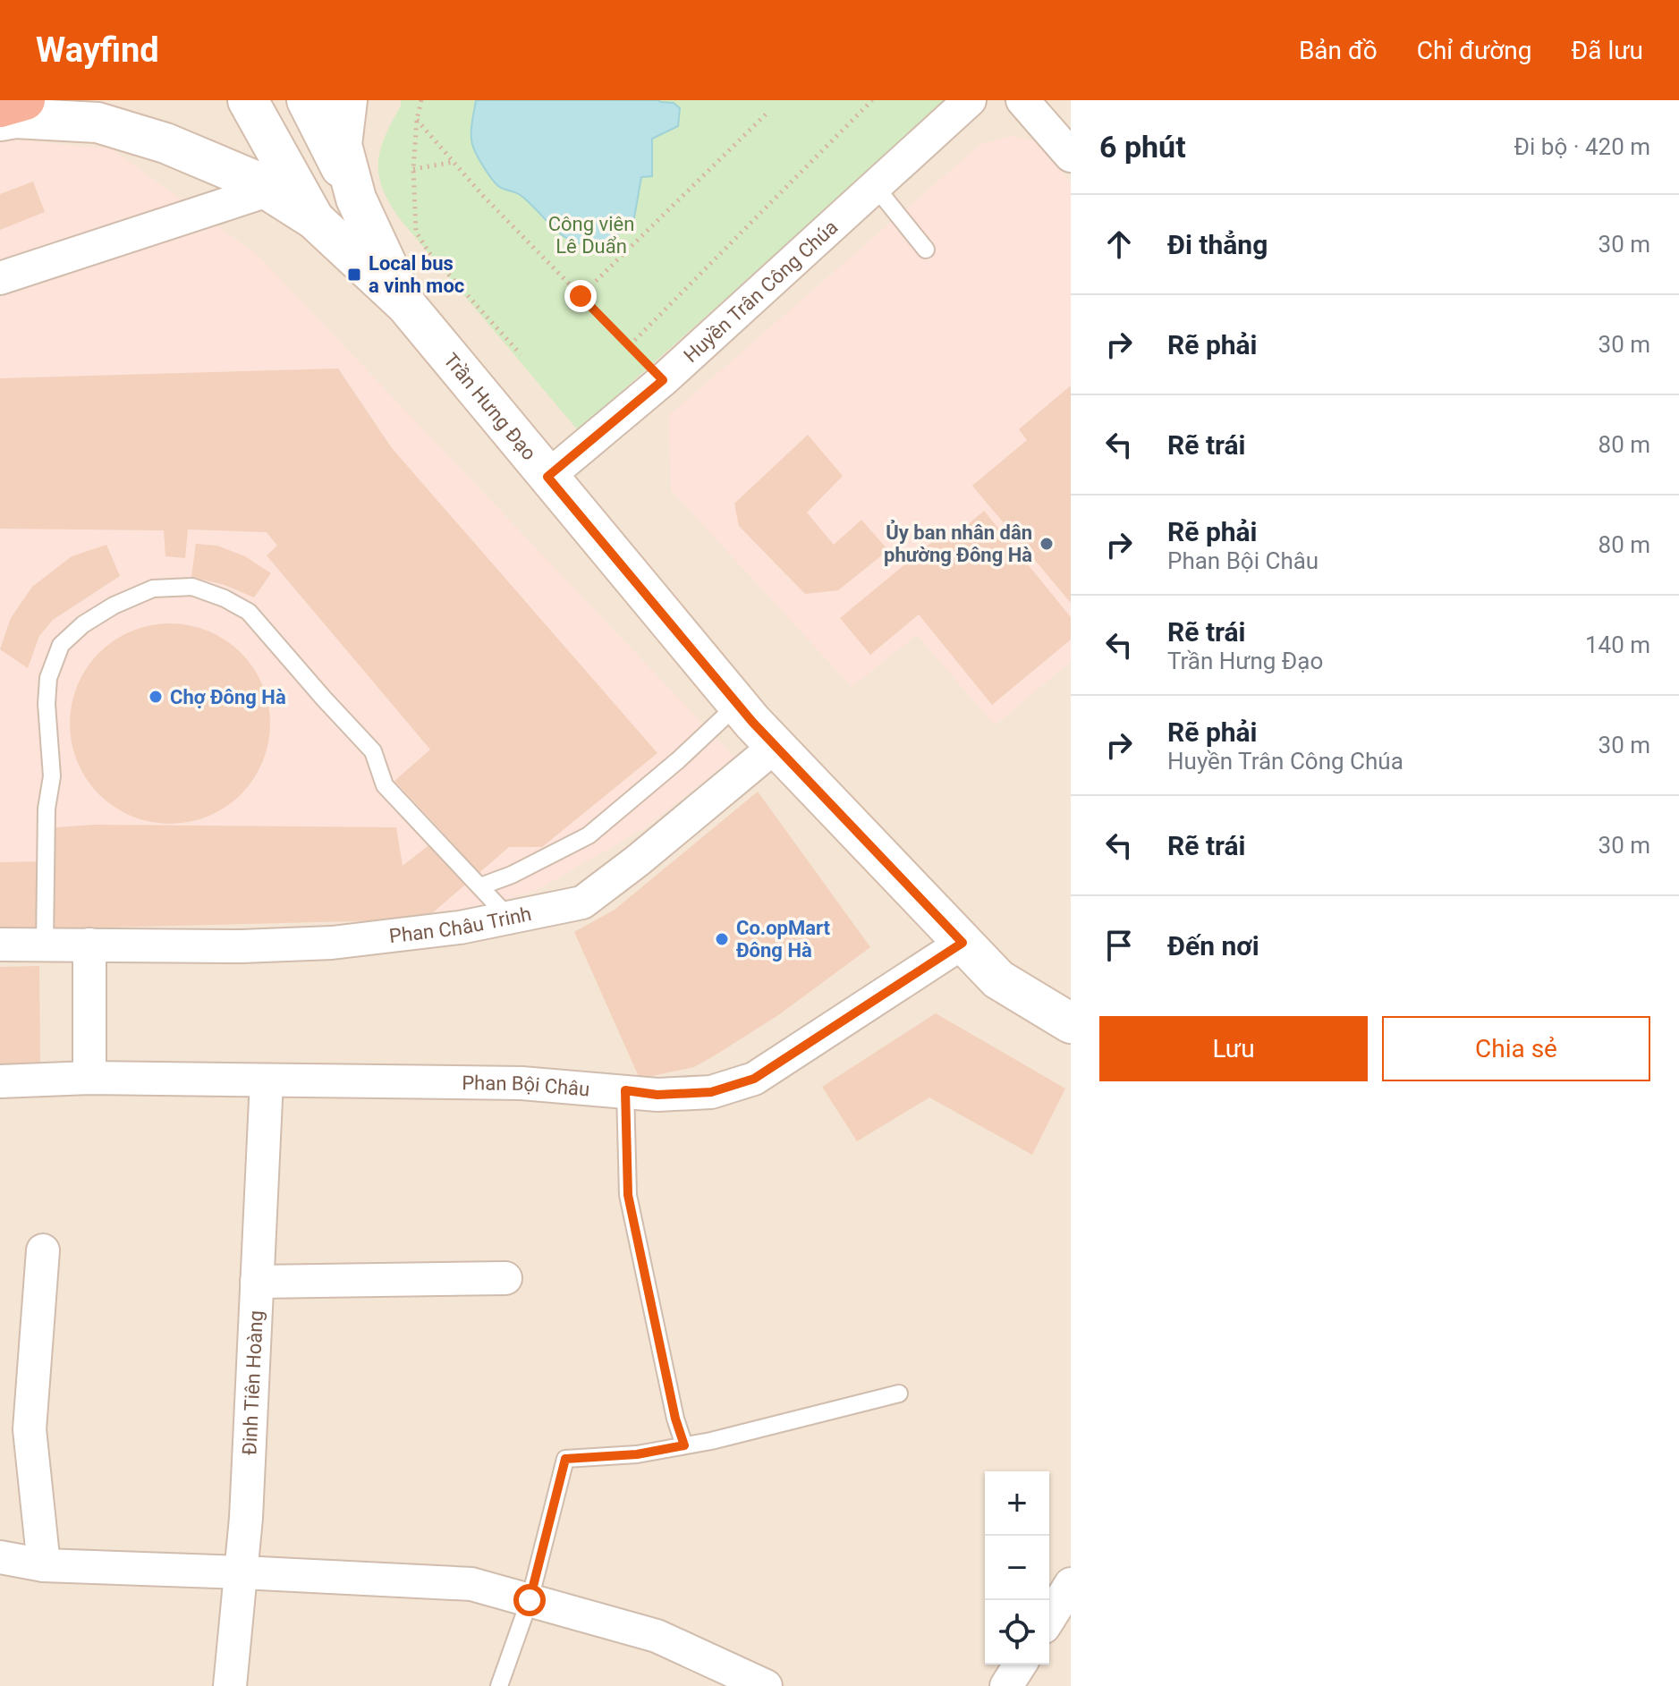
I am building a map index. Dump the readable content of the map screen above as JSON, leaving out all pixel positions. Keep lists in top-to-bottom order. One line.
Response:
{"streets":{"main road":["Trần Hưng Đạo"],"street":["Huyền Trân Công Chúa","Phan Châu Trinh","Phan Bội Châu","Đinh Tiên Hoàng"]},"crossings":[["Huyền Trân Công Chúa","Trần Hưng Đạo"],["Trần Hưng Đạo","Phan Châu Trinh"],["Trần Hưng Đạo","Phan Bội Châu"],["Phan Bội Châu","Đinh Tiên Hoàng"]],"parks":["Công viên Lê Duẩn"],"places":{"transit":["Local bus a vinh moc"],"other":["Ủy ban nhân dân phường Đông Hà","Chợ Đông Hà","Co.opMart Đông Hà"]},"page":{"header":"Wayfind","nav":["Bản đồ","Chỉ đường","Đã lưu"],"heading":["6 phút","Đi bộ · 420 m"],"list":[["Đi thẳng","30 m"],["Rẽ phải","30 m"],["Rẽ trái","80 m"],["Rẽ phải","Phan Bội Châu","80 m"],["Rẽ trái","Trần Hưng Đạo","140 m"],["Rẽ phải","Huyền Trân Công Chúa","30 m"],["Rẽ trái","30 m"],"Đến nơi"],"buttons":["Lưu","Chia sẻ"],"map_buttons":["+","−"]}}
